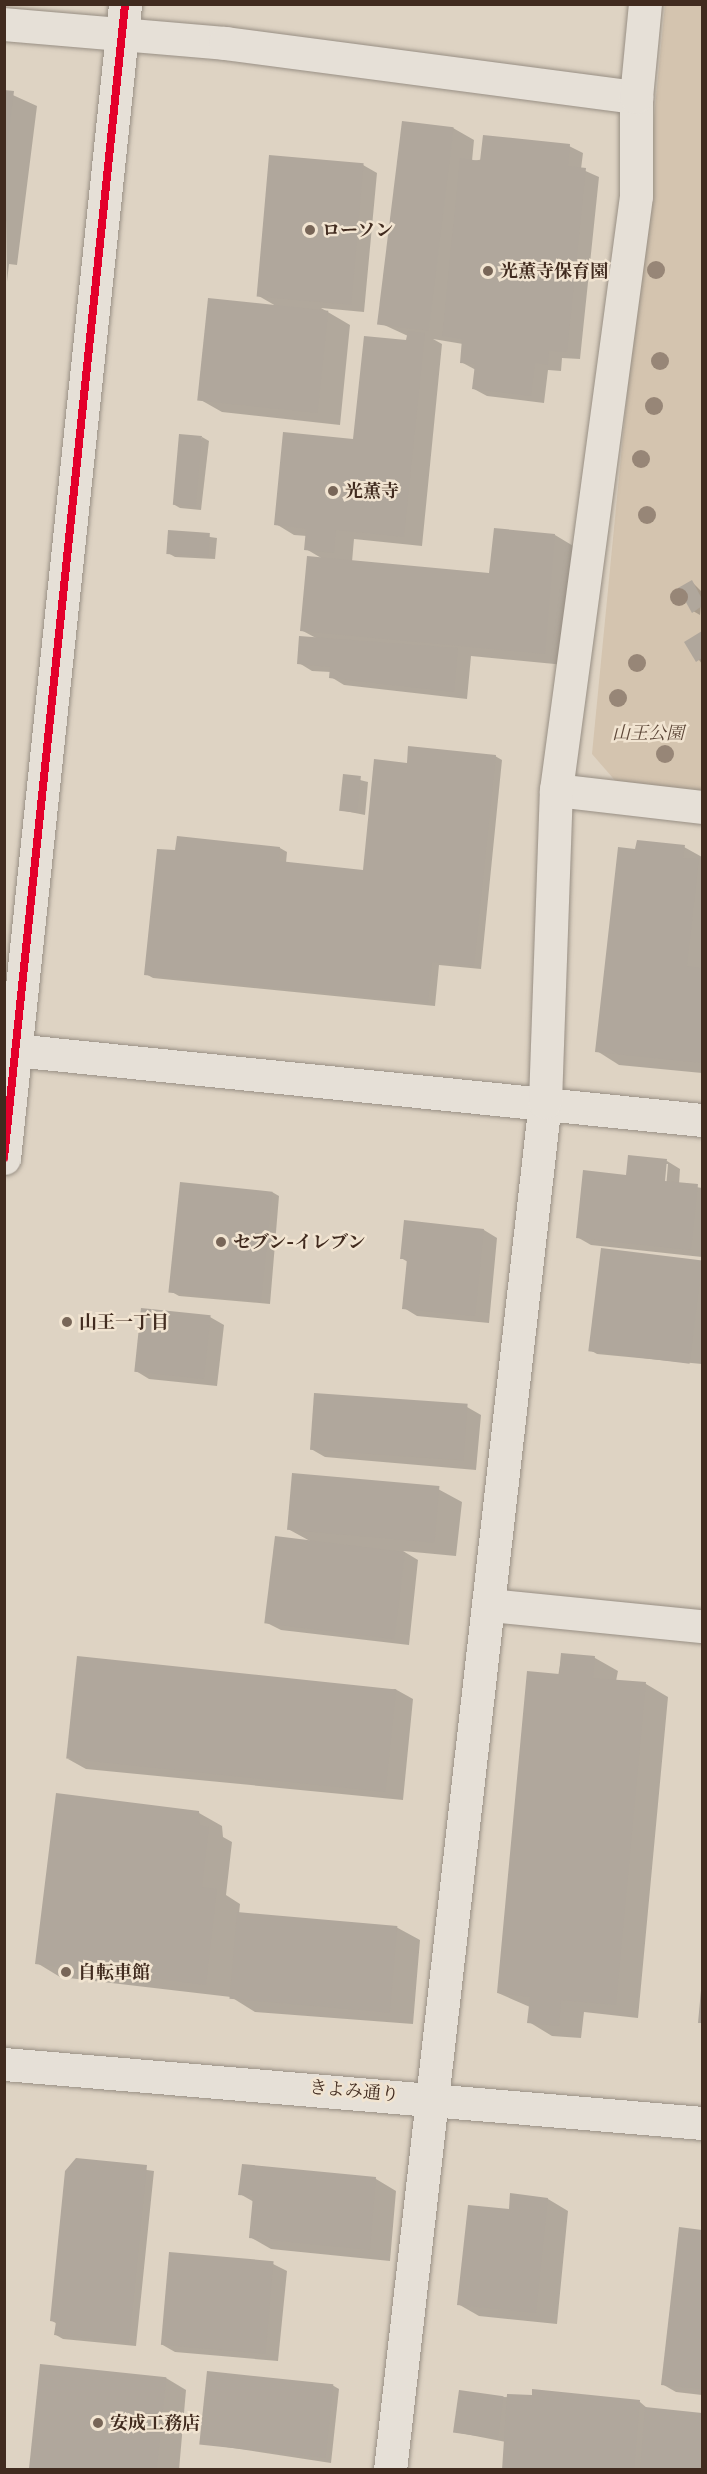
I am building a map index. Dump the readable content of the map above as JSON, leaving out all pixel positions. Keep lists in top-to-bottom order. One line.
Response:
{"streets":{"street":["きよみ通り"]},"parks":["山王公園"],"places":["ローソン","光薫寺保育園","光薫寺","セブン-イレブン","山王一丁目","自転車館","安成工務店"]}
